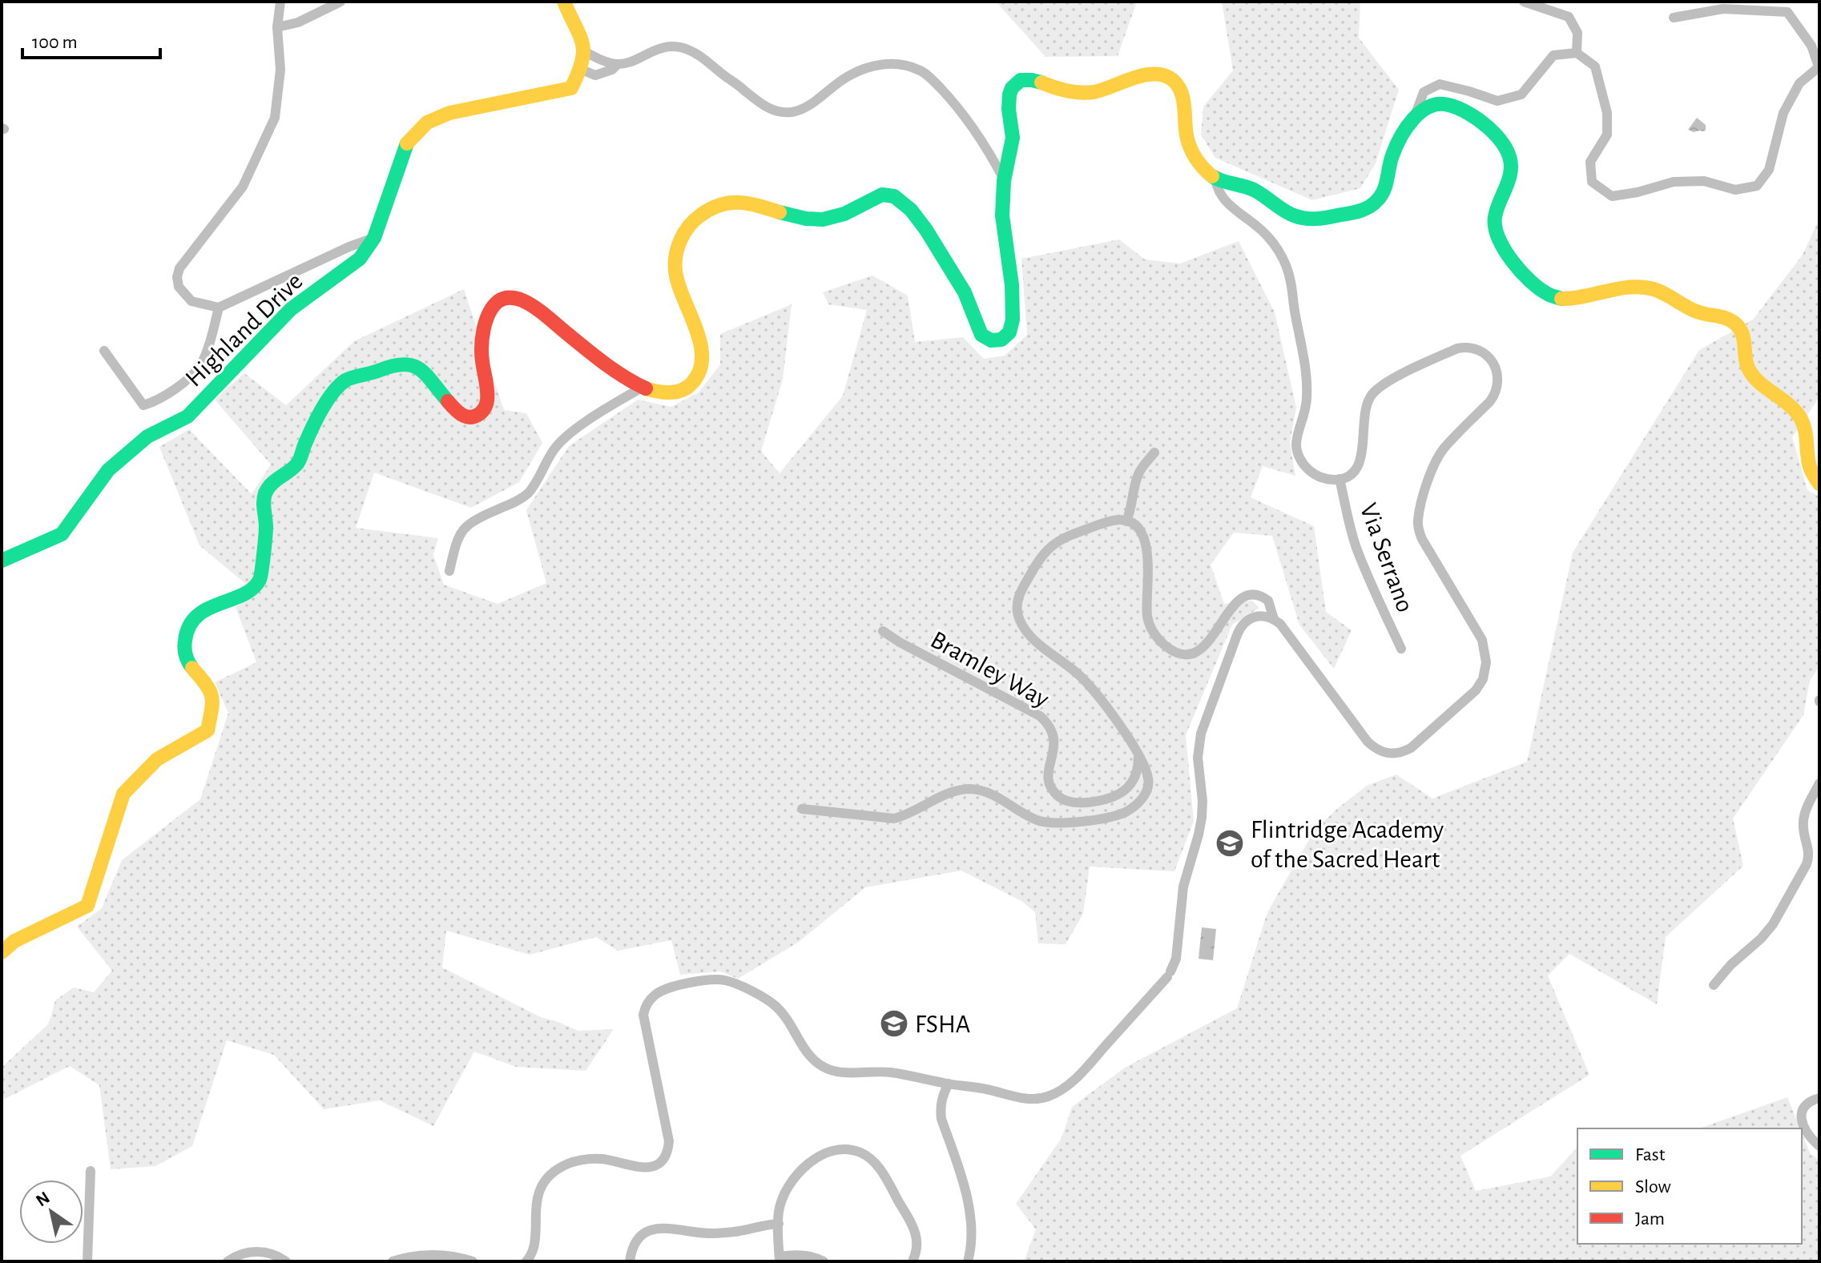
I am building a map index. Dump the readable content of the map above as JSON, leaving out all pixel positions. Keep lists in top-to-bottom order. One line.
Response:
{"streets":{"street":["Highland Drive","Via Serrano","Bramley Way"]},"places":{"school or university":["Flintridge Academy of the Sacred Heart","FSHA"]},"legend":["Fast","Slow","Jam"],"scale_bar":"100 m","north":"top left"}
